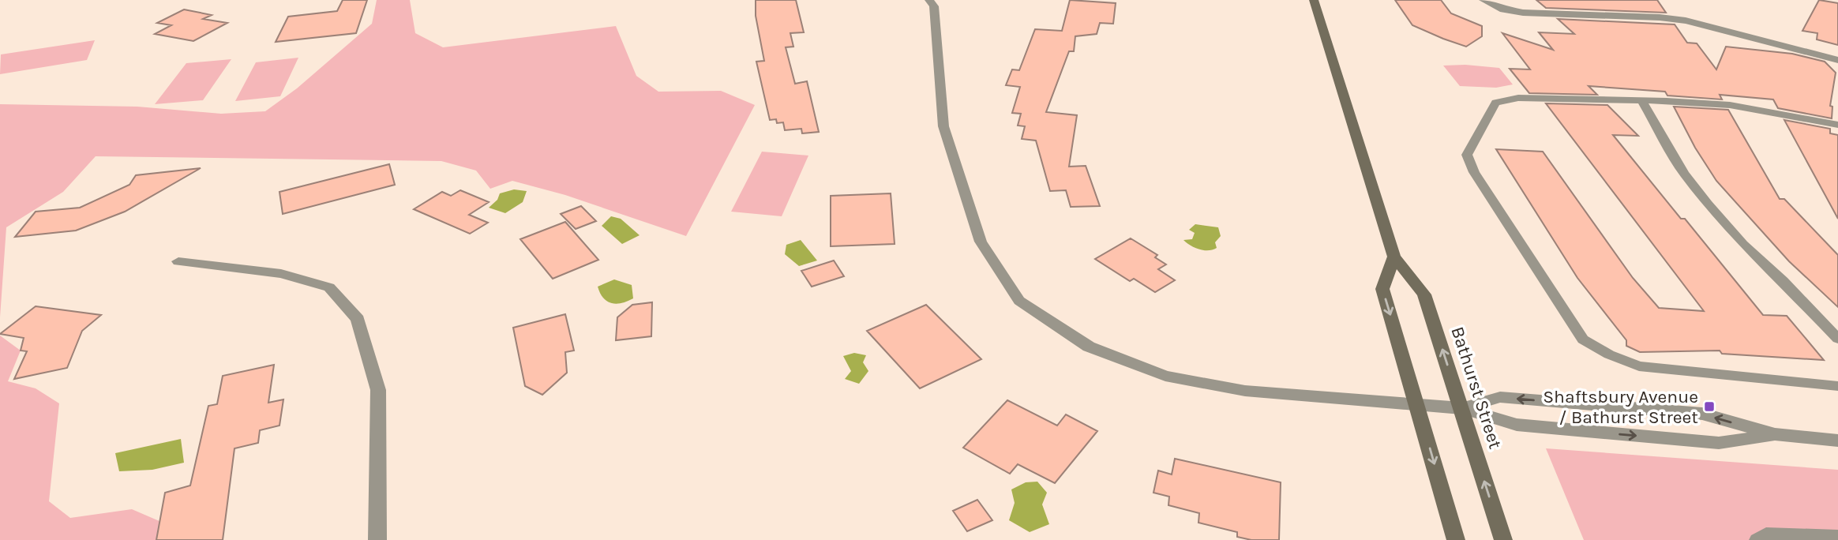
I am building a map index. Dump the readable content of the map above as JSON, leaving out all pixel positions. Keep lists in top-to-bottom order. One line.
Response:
{"streets":{"main road":["Bathurst Street"]},"places":{"transit":["Shaftsbury Avenue / Bathurst Street"]}}
